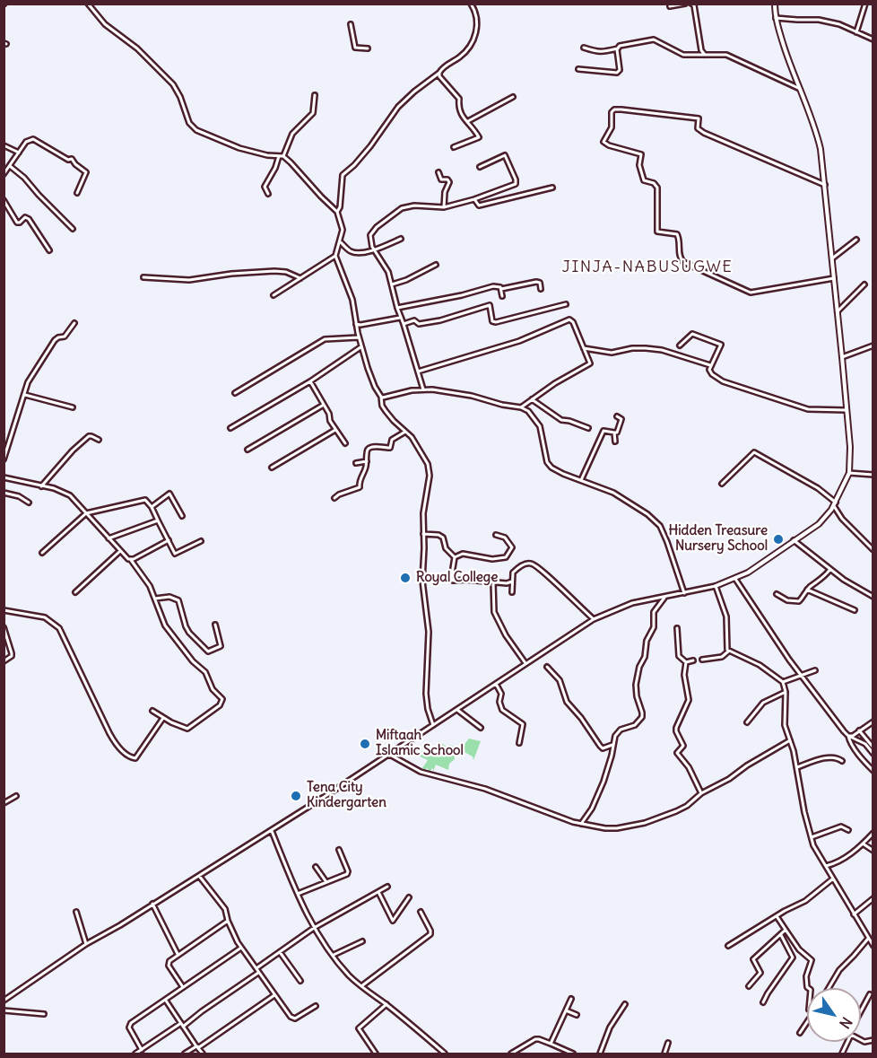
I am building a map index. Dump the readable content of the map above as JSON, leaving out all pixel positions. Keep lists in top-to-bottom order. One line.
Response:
{"districts":["JINJA-NABUSUGWE"],"places":["Hidden Treasure Nursery School","Royal College","Miftaah Islamic School","Tena City Kindergarten"],"north":"bottom right"}
